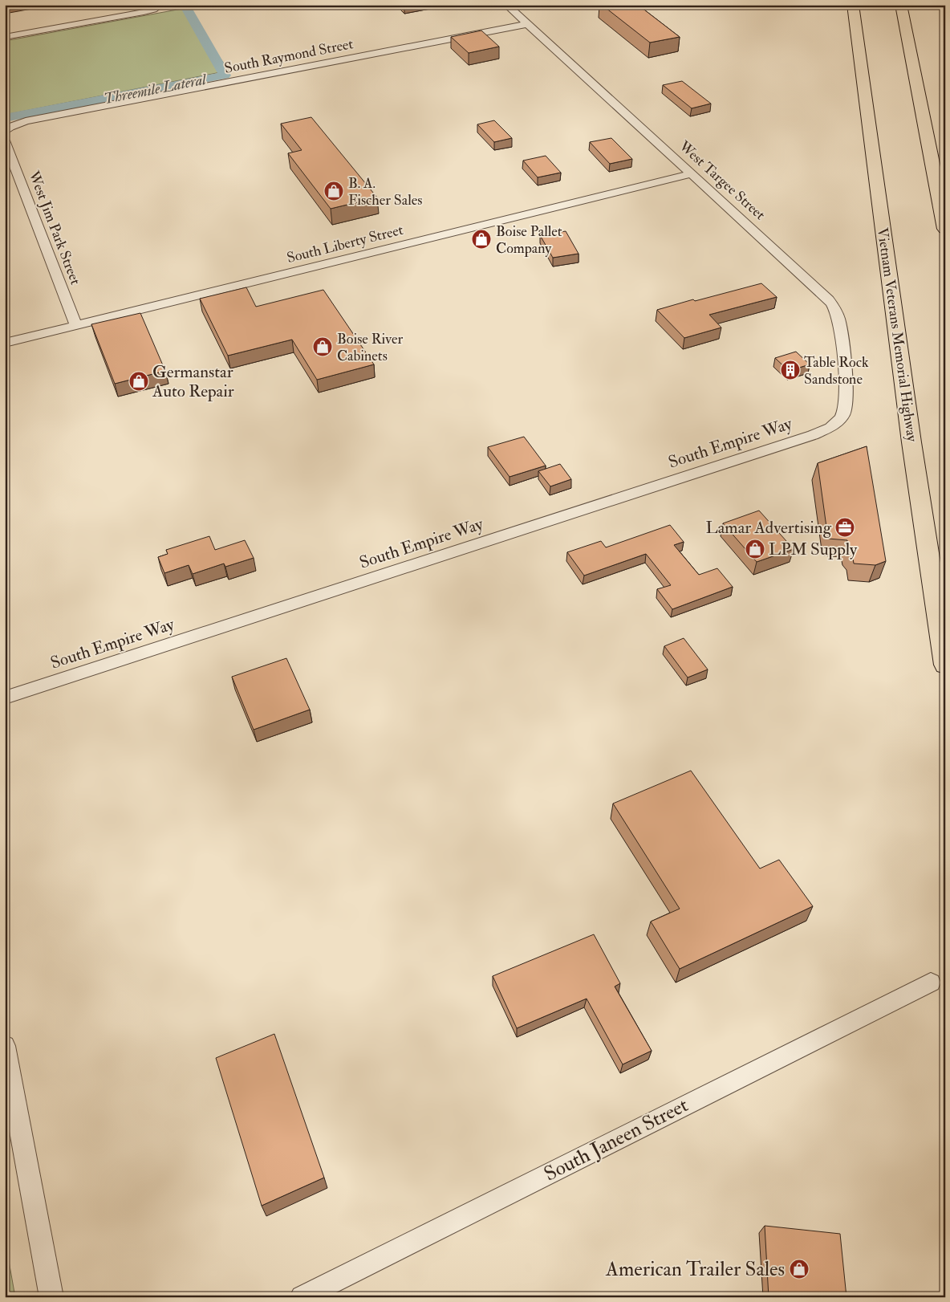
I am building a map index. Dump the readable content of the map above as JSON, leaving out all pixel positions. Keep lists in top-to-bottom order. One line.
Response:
{"streets":{"highway":["Vietnam Veterans Memorial Highway"],"street":["South Raymond Street","West Targee Street","West Jim Park Street","South Liberty Street","South Empire Way","South Janeen Street"]},"crossings":[["South Raymond Street","West Targee Street"],["West Targee Street","South Liberty Street"],["West Targee Street","South Empire Way"],["West Jim Park Street","South Liberty Street"]],"water":["Threemile Lateral"],"places":{"shop":["B. A. Fischer Sales","Boise Pallet Company","Boise River Cabinets","Germanstar Auto Repair","LPM Supply","American Trailer Sales"],"building":["Table Rock Sandstone"],"office":["Lamar Advertising"]}}
